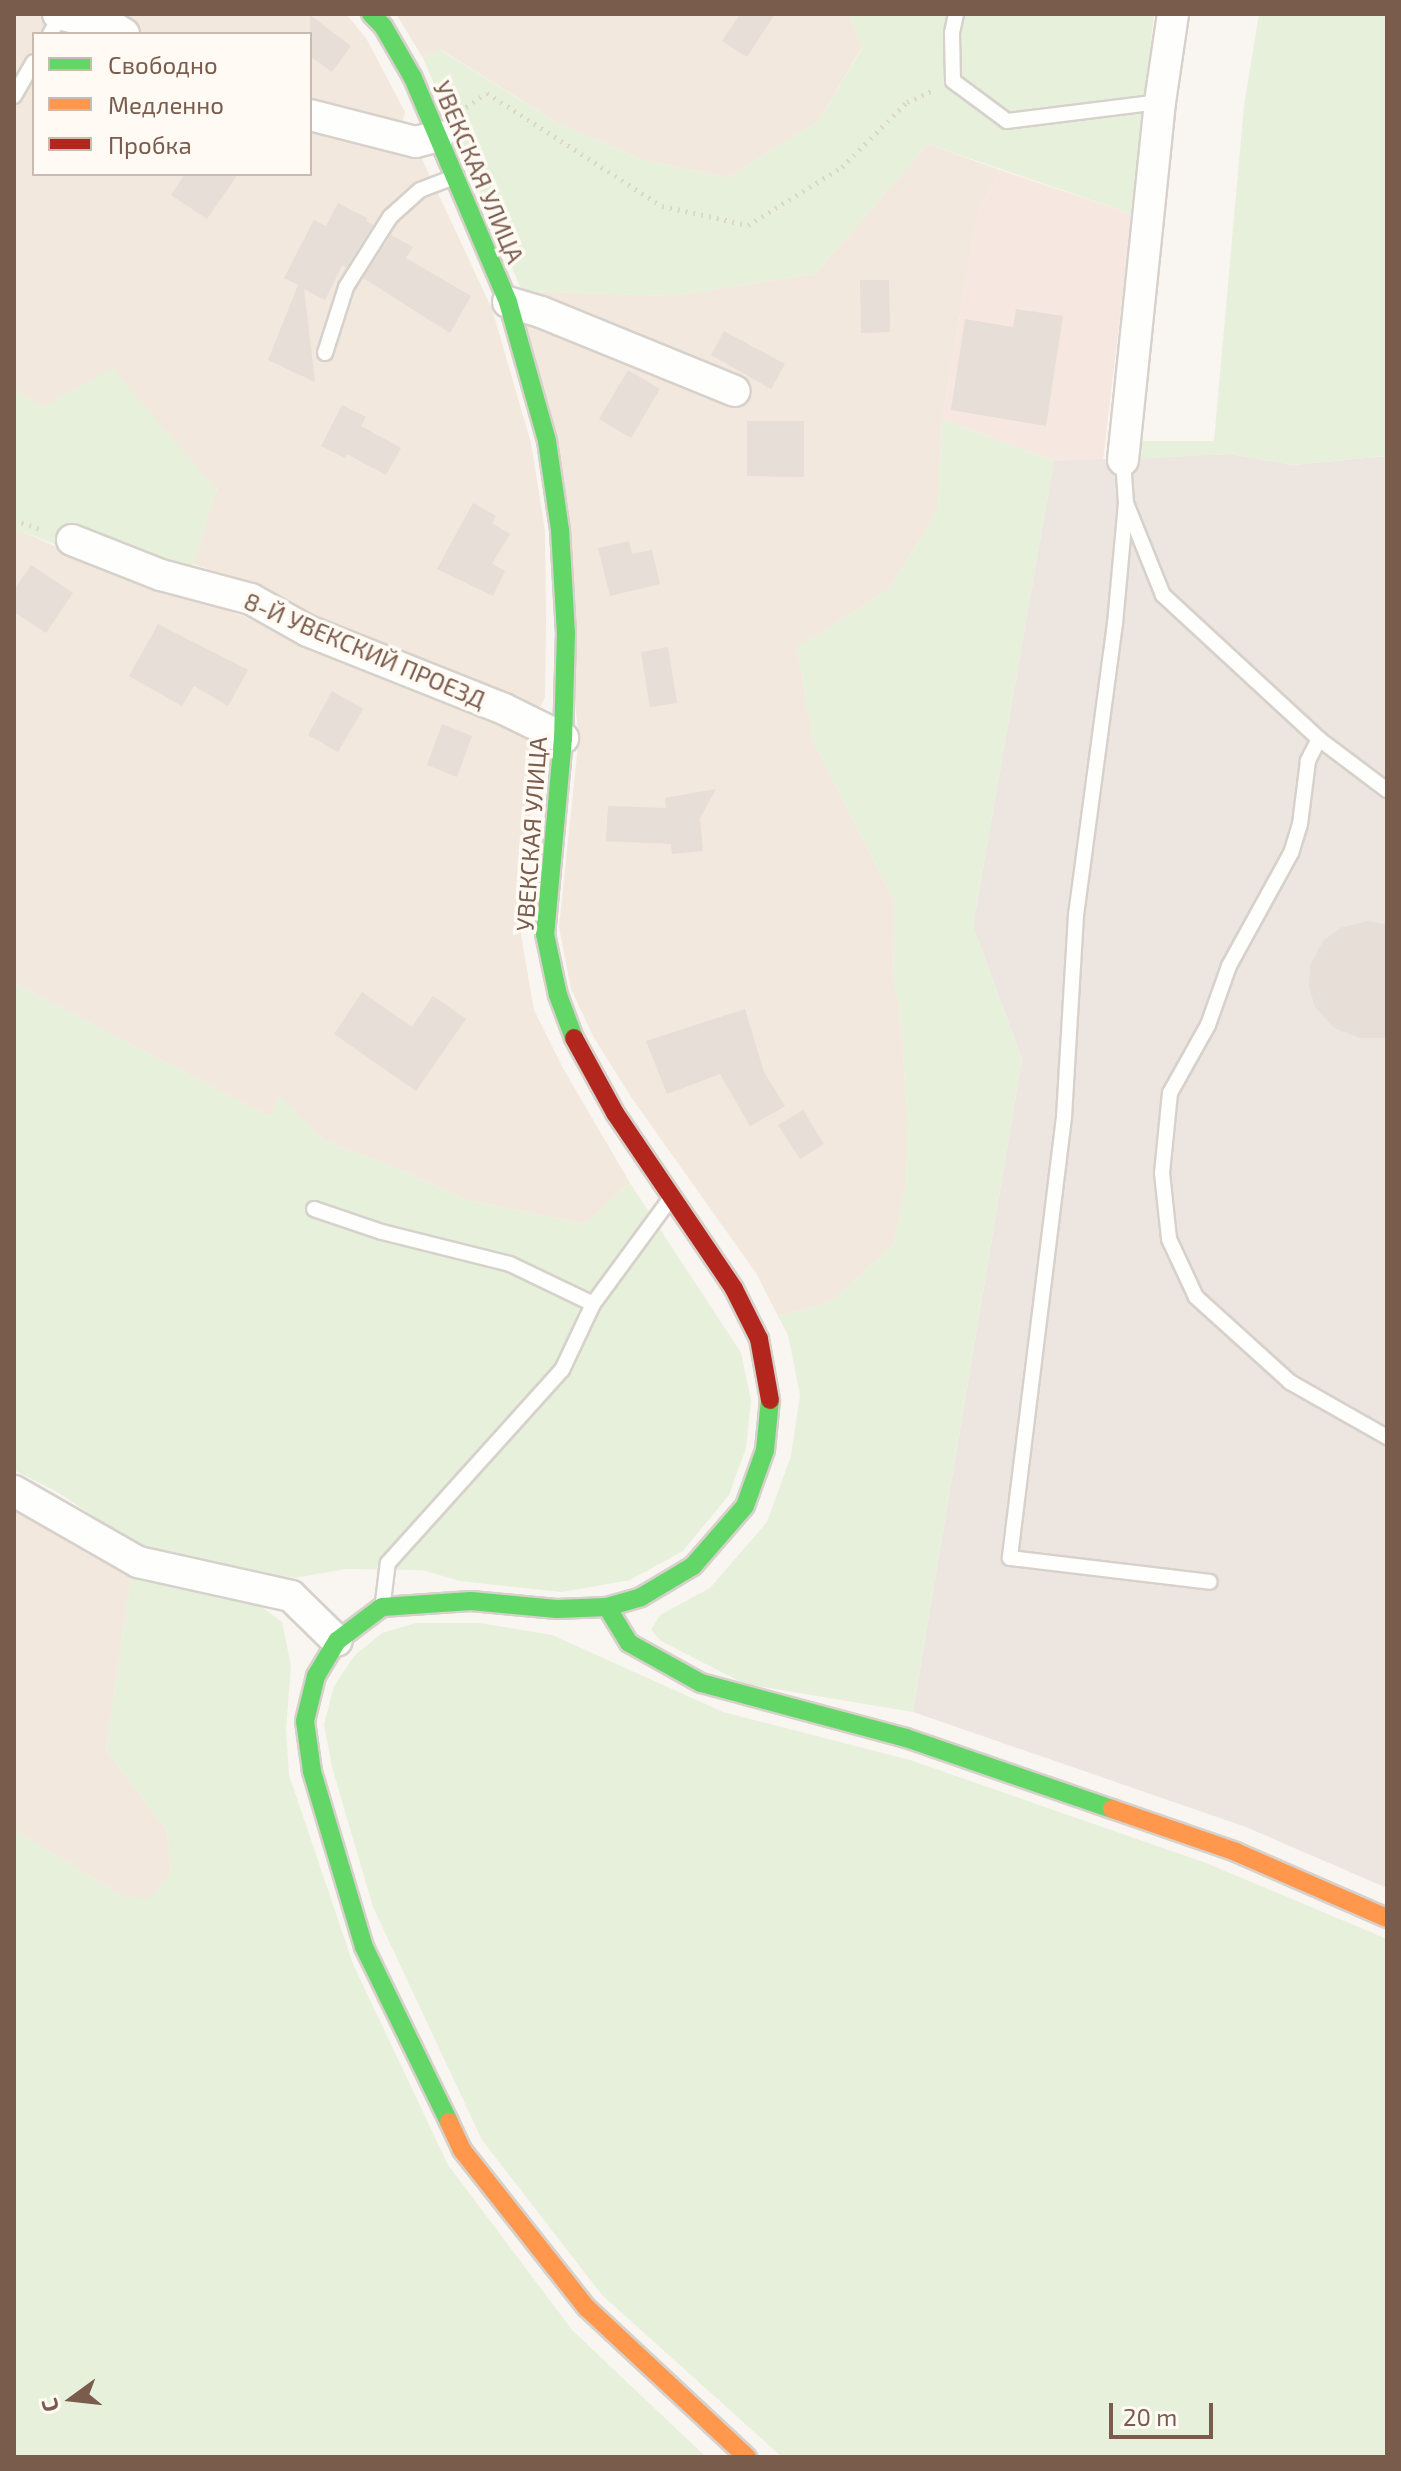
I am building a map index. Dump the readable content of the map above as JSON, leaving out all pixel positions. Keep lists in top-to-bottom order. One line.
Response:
{"streets":{"street":["УВЕКСКАЯ УЛИЦА","8-Й УВЕКСКИЙ ПРОЕЗД"]},"crossings":[["УВЕКСКАЯ УЛИЦА","8-Й УВЕКСКИЙ ПРОЕЗД"]],"legend":["Свободно","Медленно","Пробка"],"scale_bar":"20 m","north":"left"}
